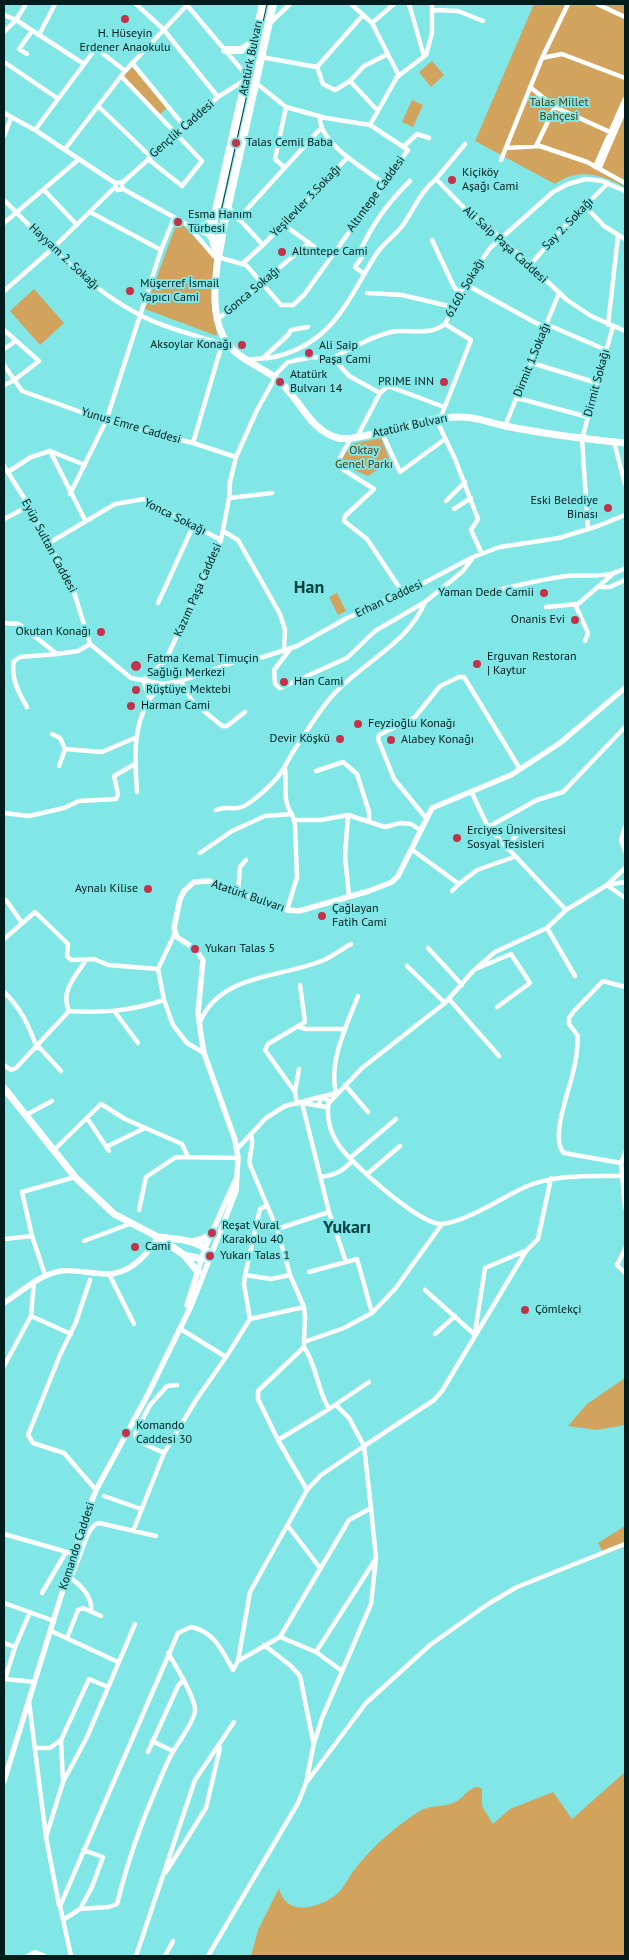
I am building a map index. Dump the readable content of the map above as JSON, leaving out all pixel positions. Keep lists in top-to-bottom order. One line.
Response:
{"streets":{"main road":["Atatürk Bulvarı"],"street":["Gençlik Caddesi","Altıntepe Caddesi","Yeşilevler 3.Sokağı","Say 2. Sokağı","Ali Saip Paşa Caddesi","Hayyam 2. Sokağı","6160. Sokağı","Gonca Sokağı","Dirmit 1.Sokağı","Dirmit Sokağı","Yunus Emre Caddesi","Yonca Sokağı","Eyüp Sultan Caddesi","Kazım Paşa Caddesi","Erhan Caddesi","Komando Caddesi"]},"crossings":[["Atatürk Bulvarı","Gençlik Caddesi"],["Atatürk Bulvarı","Hayyam 2. Sokağı"],["Atatürk Bulvarı","6160. Sokağı"],["Atatürk Bulvarı","Gonca Sokağı"],["Atatürk Bulvarı","Dirmit 1.Sokağı"],["Atatürk Bulvarı","Dirmit Sokağı"],["Atatürk Bulvarı","Yunus Emre Caddesi"],["Atatürk Bulvarı","Kazım Paşa Caddesi"],["Altıntepe Caddesi","Yeşilevler 3.Sokağı"],["Altıntepe Caddesi","Gonca Sokağı"],["Say 2. Sokağı","Ali Saip Paşa Caddesi"],["Say 2. Sokağı","6160. Sokağı"],["Ali Saip Paşa Caddesi","6160. Sokağı"],["Ali Saip Paşa Caddesi","Dirmit 1.Sokağı"],["Ali Saip Paşa Caddesi","Dirmit Sokağı"],["Hayyam 2. Sokağı","Yunus Emre Caddesi"],["Dirmit Sokağı","Erhan Caddesi"],["Yonca Sokağı","Eyüp Sultan Caddesi"],["Yonca Sokağı","Kazım Paşa Caddesi"],["Kazım Paşa Caddesi","Erhan Caddesi"]],"districts":["Han","Yukarı"],"parks":["Talas Millet Bahçesi","Oktay Genel Parkı"],"places":["H. Hüseyin Erdener Anaokulu","Talas Cemil Baba","Kiçiköy Aşağı Cami","Esma Hanım Türbesi","Altıntepe Cami","Müşerref İsmail Yapıcı Cami","Aksoylar Konağı","Ali Saip Paşa Cami","Atatürk Bulvarı 14","PRIME INN","Eski Belediye Binası","Yaman Dede Camii","Onanis Evi","Okutan Konağı","Erguvan Restoran | Kaytur","Fatma Kemal Timuçin Sağlığı Merkezi","Han Cami","Rüştüye Mektebi","Harman Cami","Feyzioğlu Konağı","Devir Köşkü","Alabey Konağı","Erciyes Üniversitesi Sosyal Tesisleri","Aynalı Kilise","Çağlayan Fatih Cami","Yukarı Talas 5","Reşat Vural Karakolu 40","Cami","Yukarı Talas 1","Çömlekçi","Komando Caddesi 30"]}
